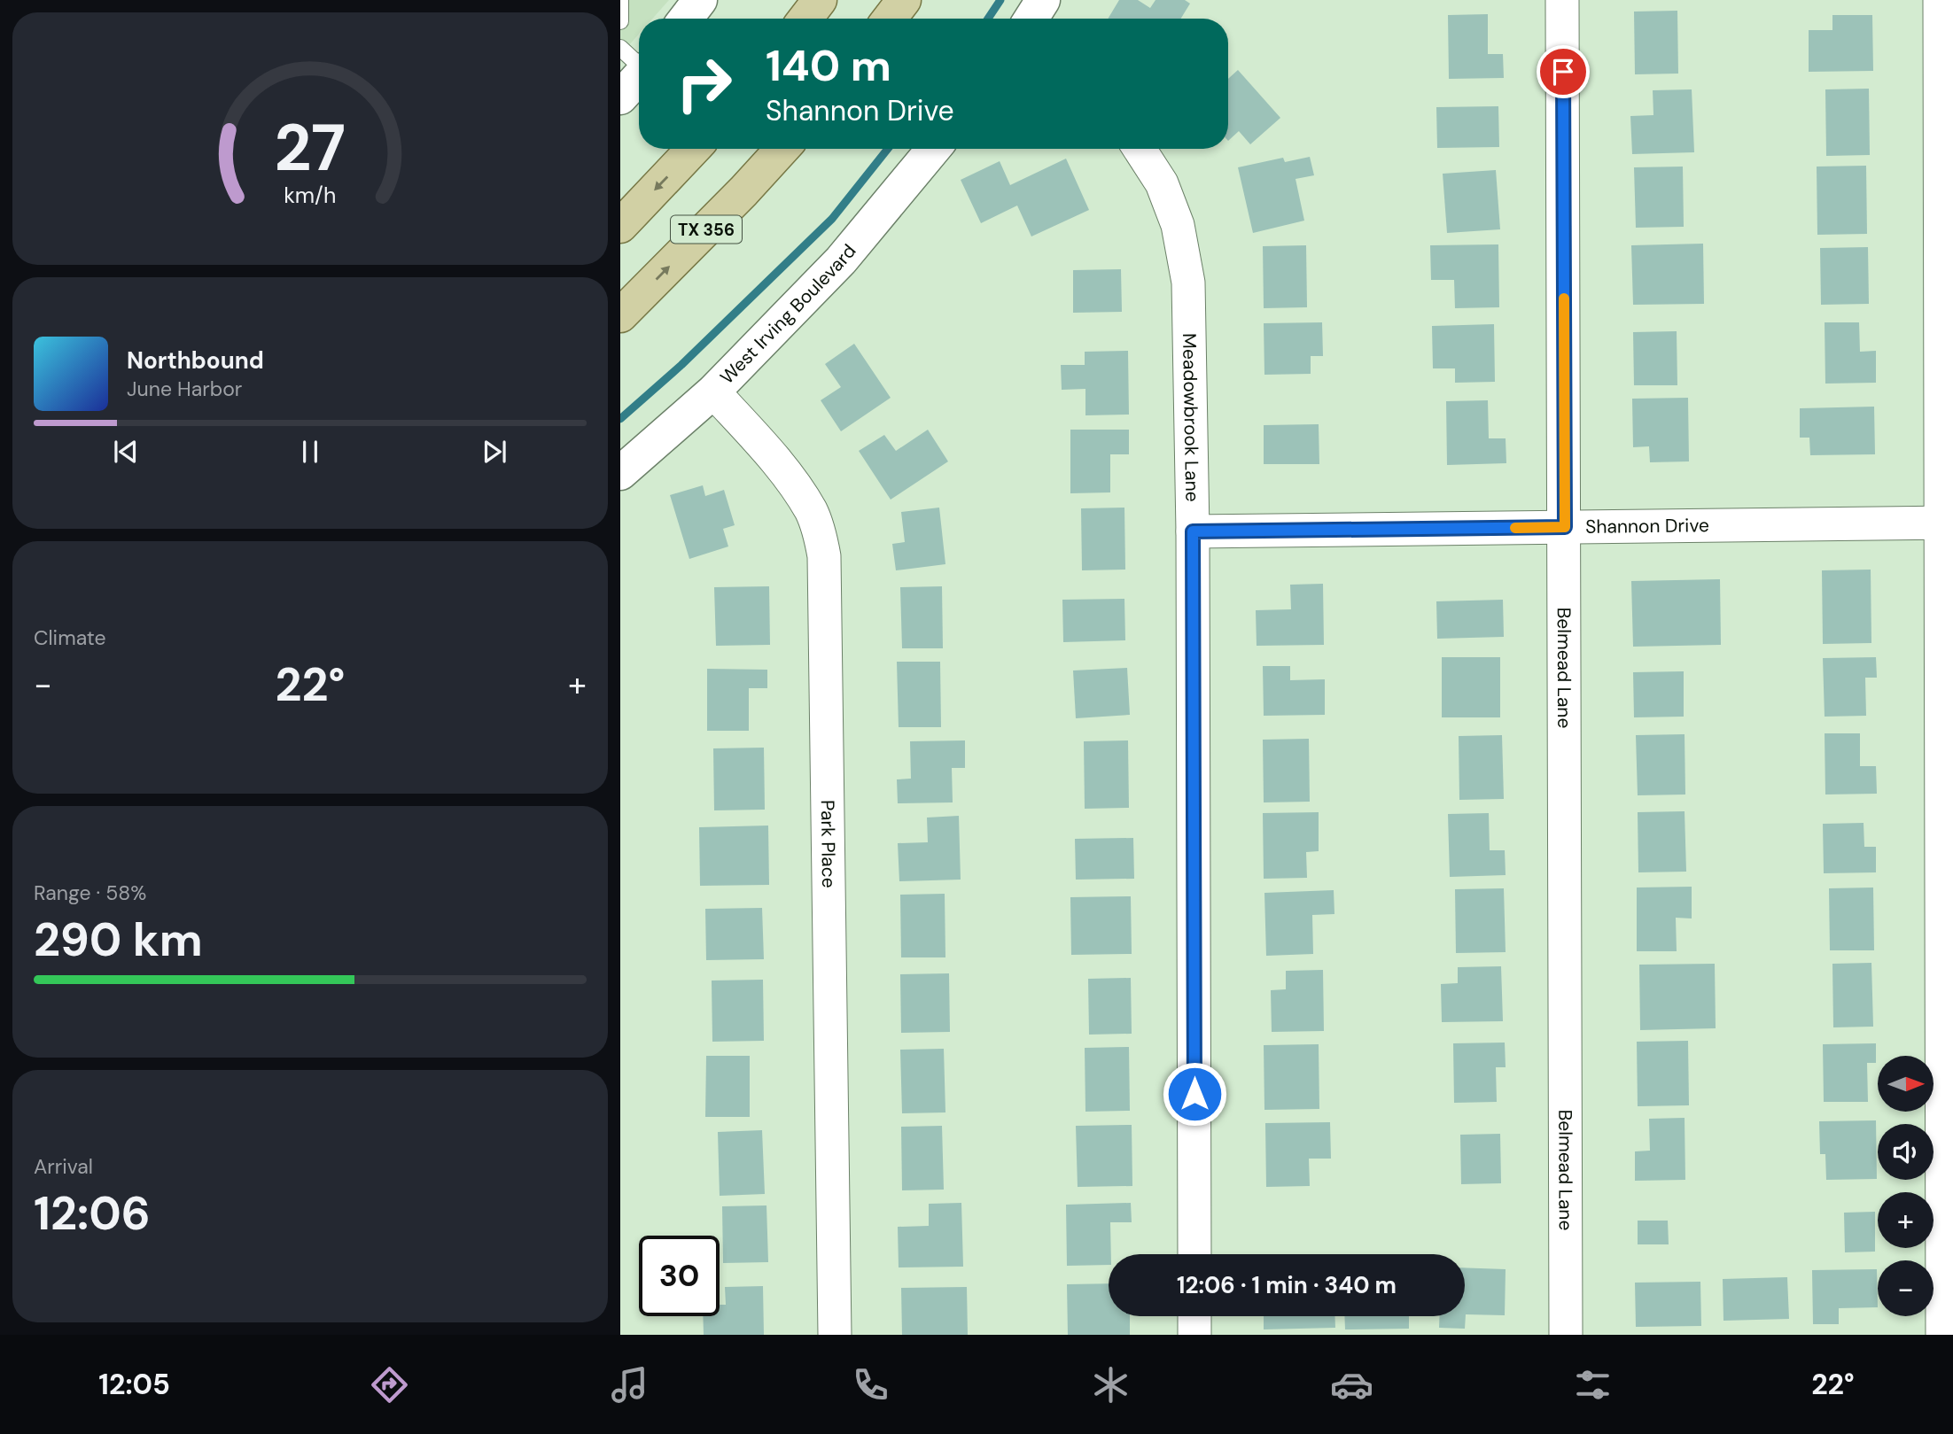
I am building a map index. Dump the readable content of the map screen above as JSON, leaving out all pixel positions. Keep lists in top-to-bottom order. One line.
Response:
{"streets":{"main road":["TX 356"],"street":["West Irving Boulevard","Meadowbrook Lane","Shannon Drive","Belmead Lane","Park Place"]},"crossings":[["West Irving Boulevard","Park Place"],["Meadowbrook Lane","Shannon Drive"],["Shannon Drive","Belmead Lane"]],"north":"right","page":{"turn":["140 m","Shannon Drive"],"song":["Northbound","June Harbor"],"tile":["Climate",["Range · 58%","290 km"],["Arrival","12:06"]],"heat":["−","22°","+"],"map_buttons":["+","−"],"limit":"30","trip":"12:06 · 1 min · 340 m","tabs":["12:05","22°"],"gauge":["27","km/h"]}}
